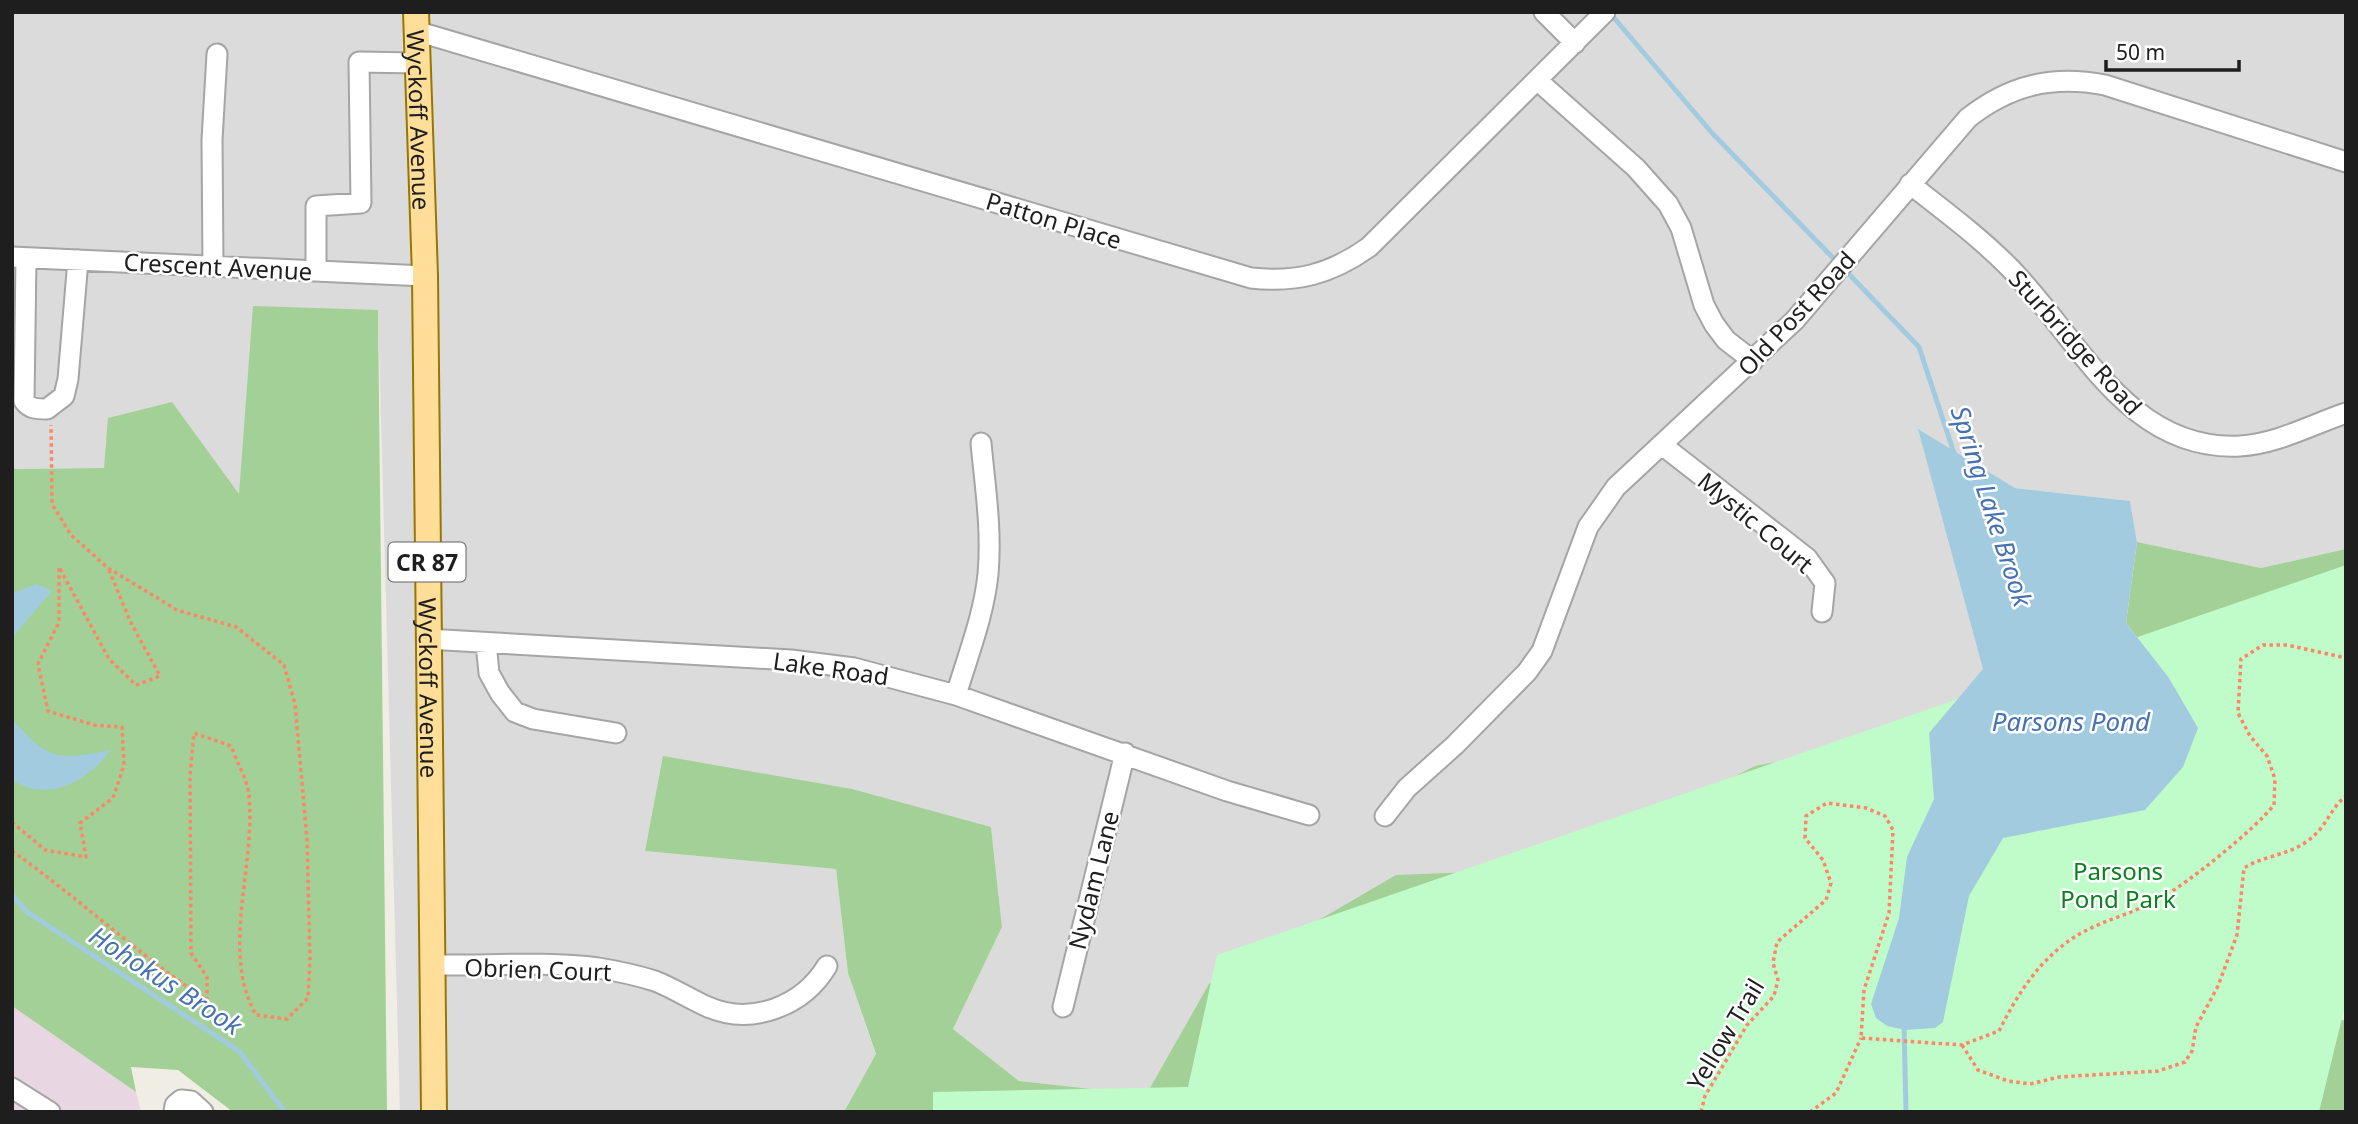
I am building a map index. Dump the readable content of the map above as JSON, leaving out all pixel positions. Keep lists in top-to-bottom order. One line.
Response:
{"streets":{"main road":["Wyckoff Avenue","CR 87"],"street":["Patton Place","Crescent Avenue","Old Post Road","Sturbridge Road","Mystic Court","Lake Road","Nydam Lane","Obrien Court"],"path":["Yellow Trail"]},"crossings":[["Wyckoff Avenue","Patton Place"],["Wyckoff Avenue","Crescent Avenue"],["Wyckoff Avenue","Lake Road"],["Wyckoff Avenue","Obrien Court"],["Old Post Road","Sturbridge Road"],["Old Post Road","Mystic Court"],["Lake Road","Nydam Lane"]],"water":["Spring Lake Brook","Parsons Pond","Hohokus Brook"],"parks":["Parsons Pond Park"],"scale_bar":"50 m"}
